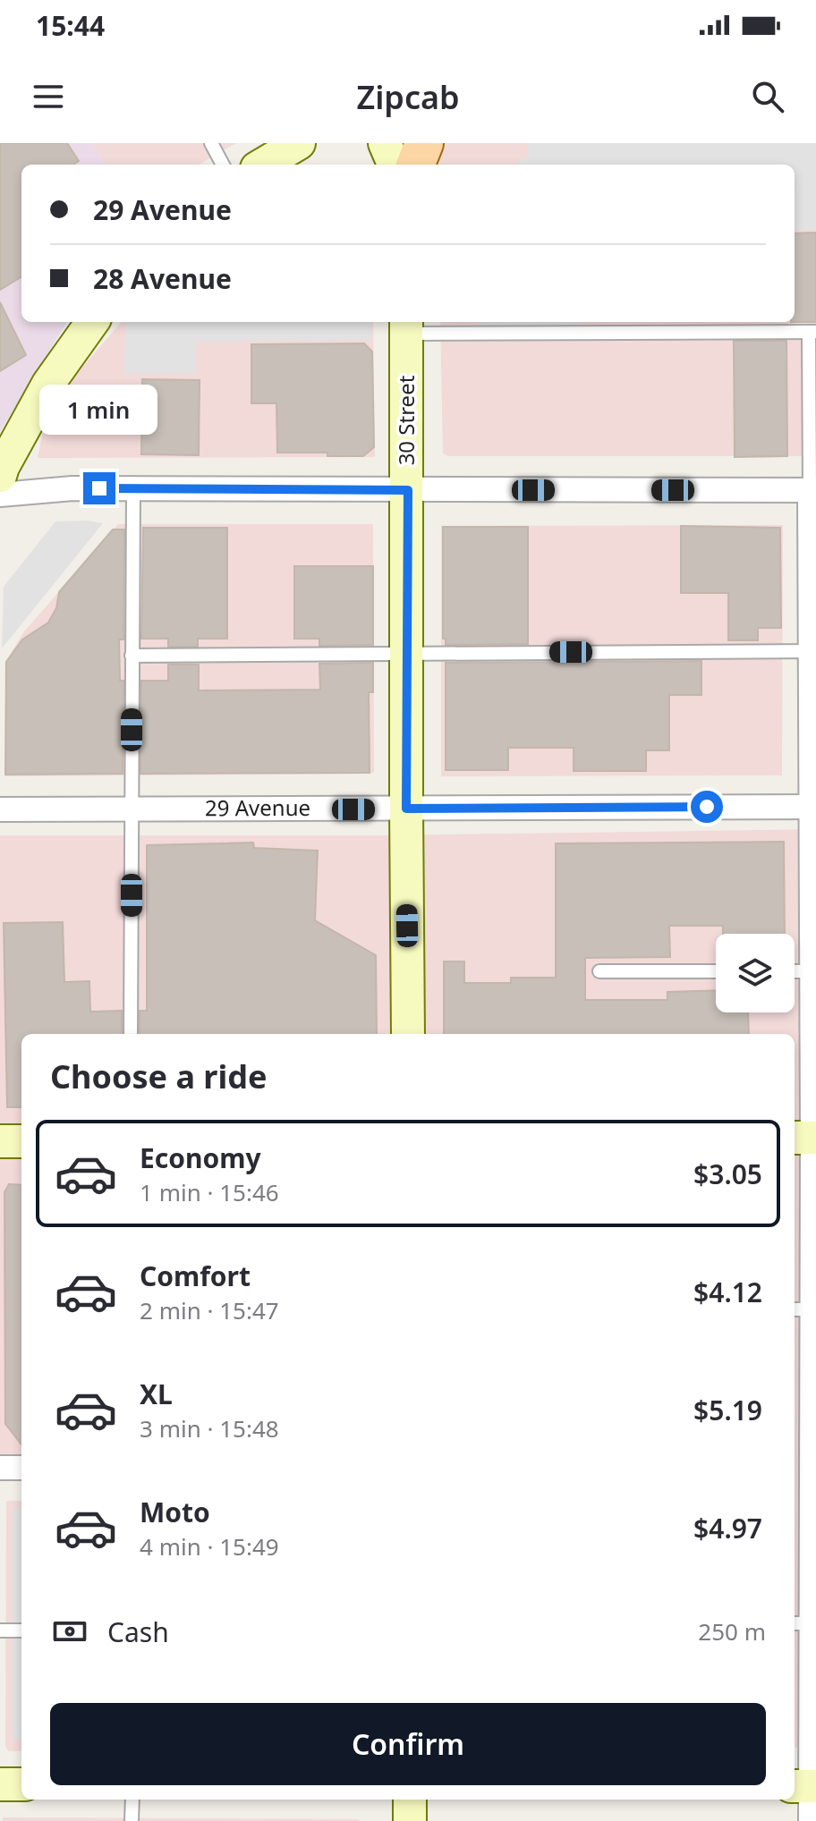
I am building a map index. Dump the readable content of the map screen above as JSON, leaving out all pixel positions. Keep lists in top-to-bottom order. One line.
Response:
{"streets":{"street":["30 Street","29 Avenue"]},"crossings":[["30 Street","29 Avenue"]],"page":{"status":"15:44","header":"Zipcab","banner":["29 Avenue","28 Avenue"],"bubble":"1 min","heading":"Choose a ride","list":[{"name":"Economy","note":"1 min · 15:46","value":"$3.05"},{"name":"Comfort","note":"2 min · 15:47","value":"$4.12"},{"name":"XL","note":"3 min · 15:48","value":"$5.19"},{"name":"Moto","note":"4 min · 15:49","value":"$4.97"}],"pay":["Cash","250 m"],"buttons":"Confirm"}}
